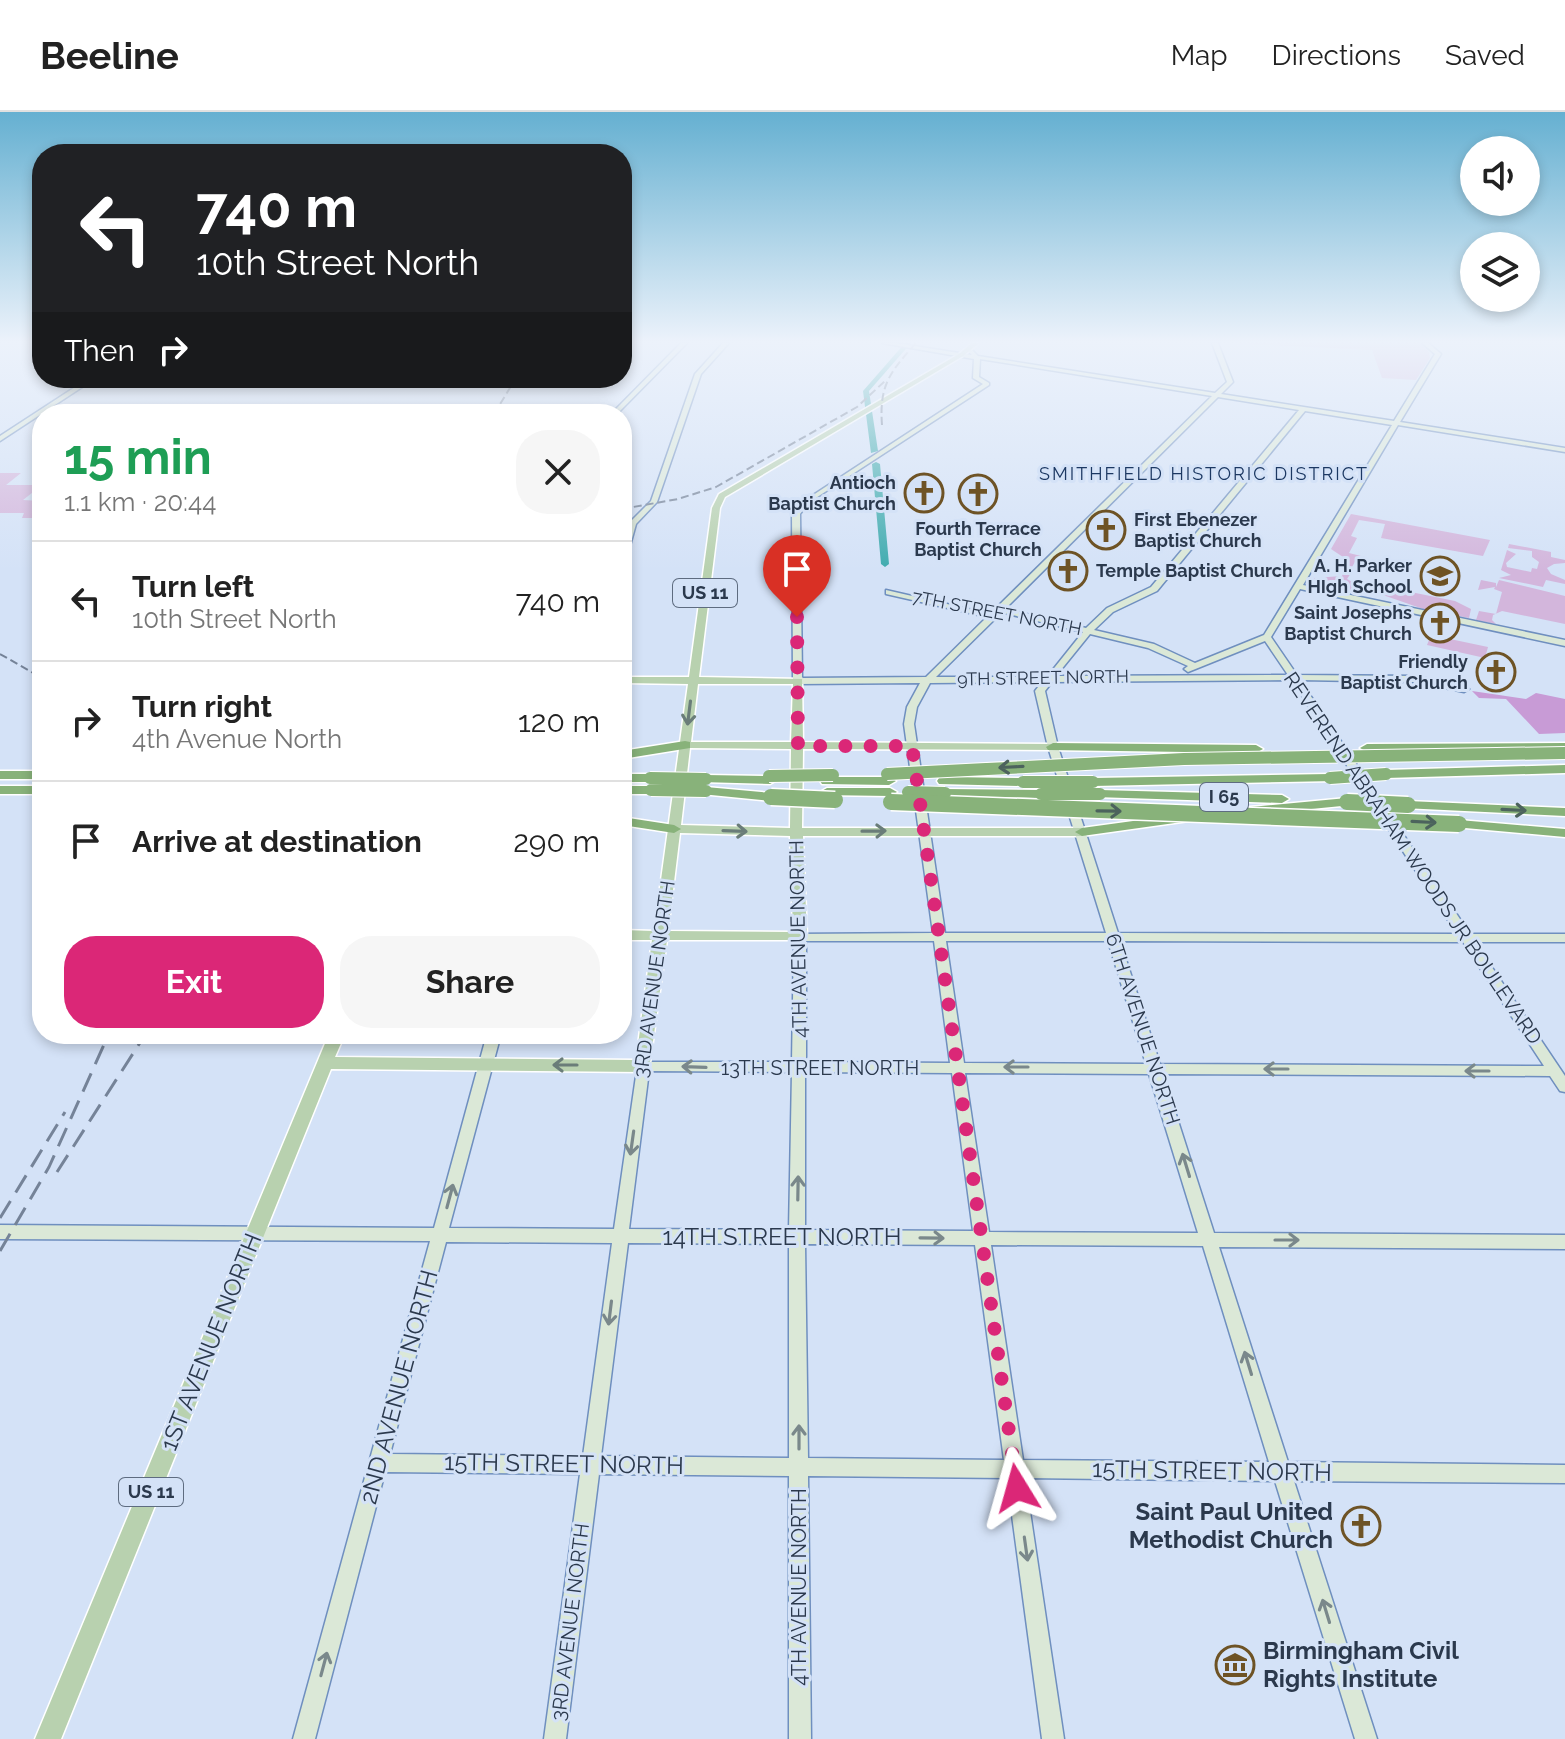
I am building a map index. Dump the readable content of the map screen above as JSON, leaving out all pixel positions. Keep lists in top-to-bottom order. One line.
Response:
{"streets":{"highway":["I 65"],"main road":["US 11","9TH STREET NORTH","4TH AVENUE NORTH","3RD AVENUE NORTH","13TH STREET NORTH","1ST AVENUE NORTH"],"street":["7TH STREET NORTH","REVEREND ABRAHAM WOODS JR BOULEVARD","6TH AVENUE NORTH","14TH STREET NORTH","2ND AVENUE NORTH","15TH STREET NORTH"]},"crossings":[["9TH STREET NORTH","REVEREND ABRAHAM WOODS JR BOULEVARD"],["9TH STREET NORTH","4TH AVENUE NORTH"],["9TH STREET NORTH","3RD AVENUE NORTH"],["9TH STREET NORTH","6TH AVENUE NORTH"],["REVEREND ABRAHAM WOODS JR BOULEVARD","13TH STREET NORTH"],["4TH AVENUE NORTH","13TH STREET NORTH"],["4TH AVENUE NORTH","14TH STREET NORTH"],["4TH AVENUE NORTH","15TH STREET NORTH"],["3RD AVENUE NORTH","13TH STREET NORTH"],["3RD AVENUE NORTH","14TH STREET NORTH"],["3RD AVENUE NORTH","15TH STREET NORTH"],["6TH AVENUE NORTH","13TH STREET NORTH"],["6TH AVENUE NORTH","14TH STREET NORTH"],["6TH AVENUE NORTH","15TH STREET NORTH"],["13TH STREET NORTH","1ST AVENUE NORTH"],["13TH STREET NORTH","2ND AVENUE NORTH"],["14TH STREET NORTH","1ST AVENUE NORTH"],["14TH STREET NORTH","2ND AVENUE NORTH"],["2ND AVENUE NORTH","15TH STREET NORTH"]],"one_way":["6TH AVENUE NORTH","13TH STREET NORTH","2ND AVENUE NORTH"],"districts":["SMITHFIELD HISTORIC DISTRICT"],"places":{"church":["Antioch Baptist Church","Fourth Terrace Baptist Church","First Ebenezer Baptist Church","Temple Baptist Church","Saint Josephs Baptist Church","Friendly Baptist Church","Saint Paul United Methodist Church"],"school or university":["A. H. Parker HIgh School"],"museum":["Birmingham Civil Rights Institute"]},"page":{"header":"Beeline","nav":["Map","Directions","Saved"],"turn":["740 m","10th Street North"],"then":"Then","heading":["15 min","1.1 km · 20:44"],"list":[{"name":"Turn left","note":"10th Street North","value":"740 m"},{"name":"Turn right","note":"4th Avenue North","value":"120 m"},{"name":"Arrive at destination","value":"290 m"}],"buttons":["Exit","Share"]}}
